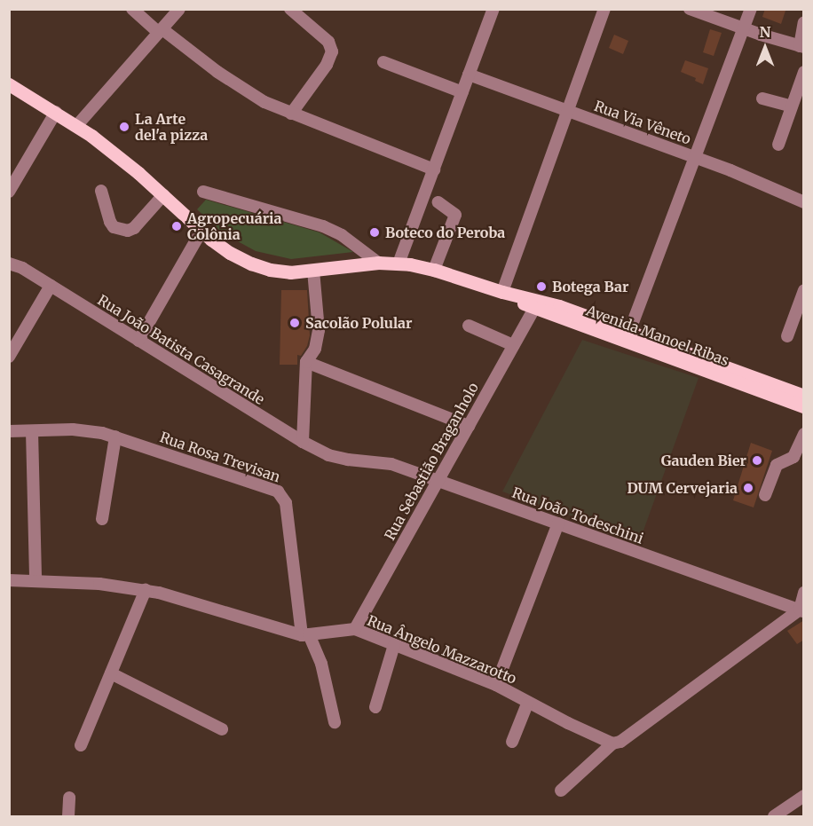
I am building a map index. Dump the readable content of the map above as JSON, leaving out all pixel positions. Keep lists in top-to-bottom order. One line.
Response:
{"streets":{"main road":["Avenida Manoel Ribas"],"street":["Rua Via Vêneto","Rua João Batista Casagrande","Rua Rosa Trevisan","Rua Sebastião Braganholo","Rua João Todeschini","Rua Ângelo Mazzarotto"]},"crossings":[["Avenida Manoel Ribas","Rua Sebastião Braganholo"],["Rua João Batista Casagrande","Rua João Todeschini"],["Rua Rosa Trevisan","Rua Ângelo Mazzarotto"],["Rua Sebastião Braganholo","Rua João Todeschini"],["Rua Sebastião Braganholo","Rua Ângelo Mazzarotto"]],"places":["La Arte del'a pizza","Agropecuária Colônia","Boteco do Peroba","Botega Bar","Sacolão Polular","Gauden Bier","DUM Cervejaria"],"north":"top"}
